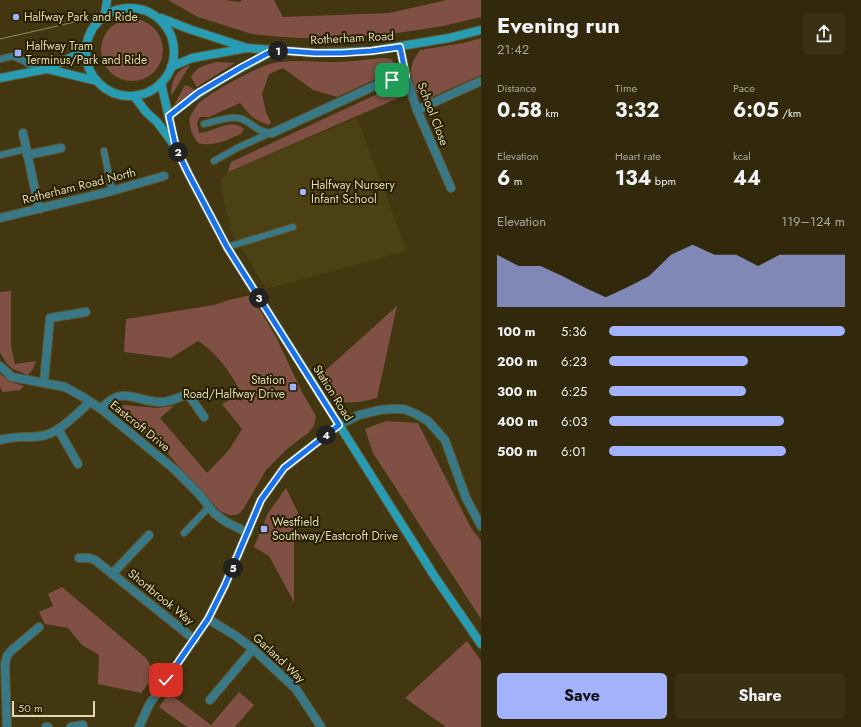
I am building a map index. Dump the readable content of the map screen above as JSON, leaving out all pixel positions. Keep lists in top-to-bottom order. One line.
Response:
{"streets":{"main road":["Rotherham Road","Station Road"],"street":["School Close","Rotherham Road North","Eastcroft Drive","Shortbrook Way","Garland Way"]},"crossings":[["Rotherham Road","School Close"],["Rotherham Road","Station Road"]],"places":{"other":["Halfway Park and Ride","Halfway Nursery Infant School"],"transit":["Halfway Tram Terminus/Park and Ride","Station Road/Halfway Drive","Westfield Southway/Eastcroft Drive"]},"scale_bar":"50 m","page":{"heading":["Evening run","21:42"],"pins":["1","2","3","4","5"],"stats":[["Distance","0.58 km"],["Time","3:32"],["Pace","6:05 /km"],["Elevation","6 m"],["Heart rate","134 bpm"],["kcal","44"]],"chart":["Elevation","119–124 m"],"list":[{"name":"100 m","note":"5:36"},{"name":"200 m","note":"6:23"},{"name":"300 m","note":"6:25"},{"name":"400 m","note":"6:03"},{"name":"500 m","note":"6:01"}],"buttons":["Save","Share"],"scale":"50 m"}}
